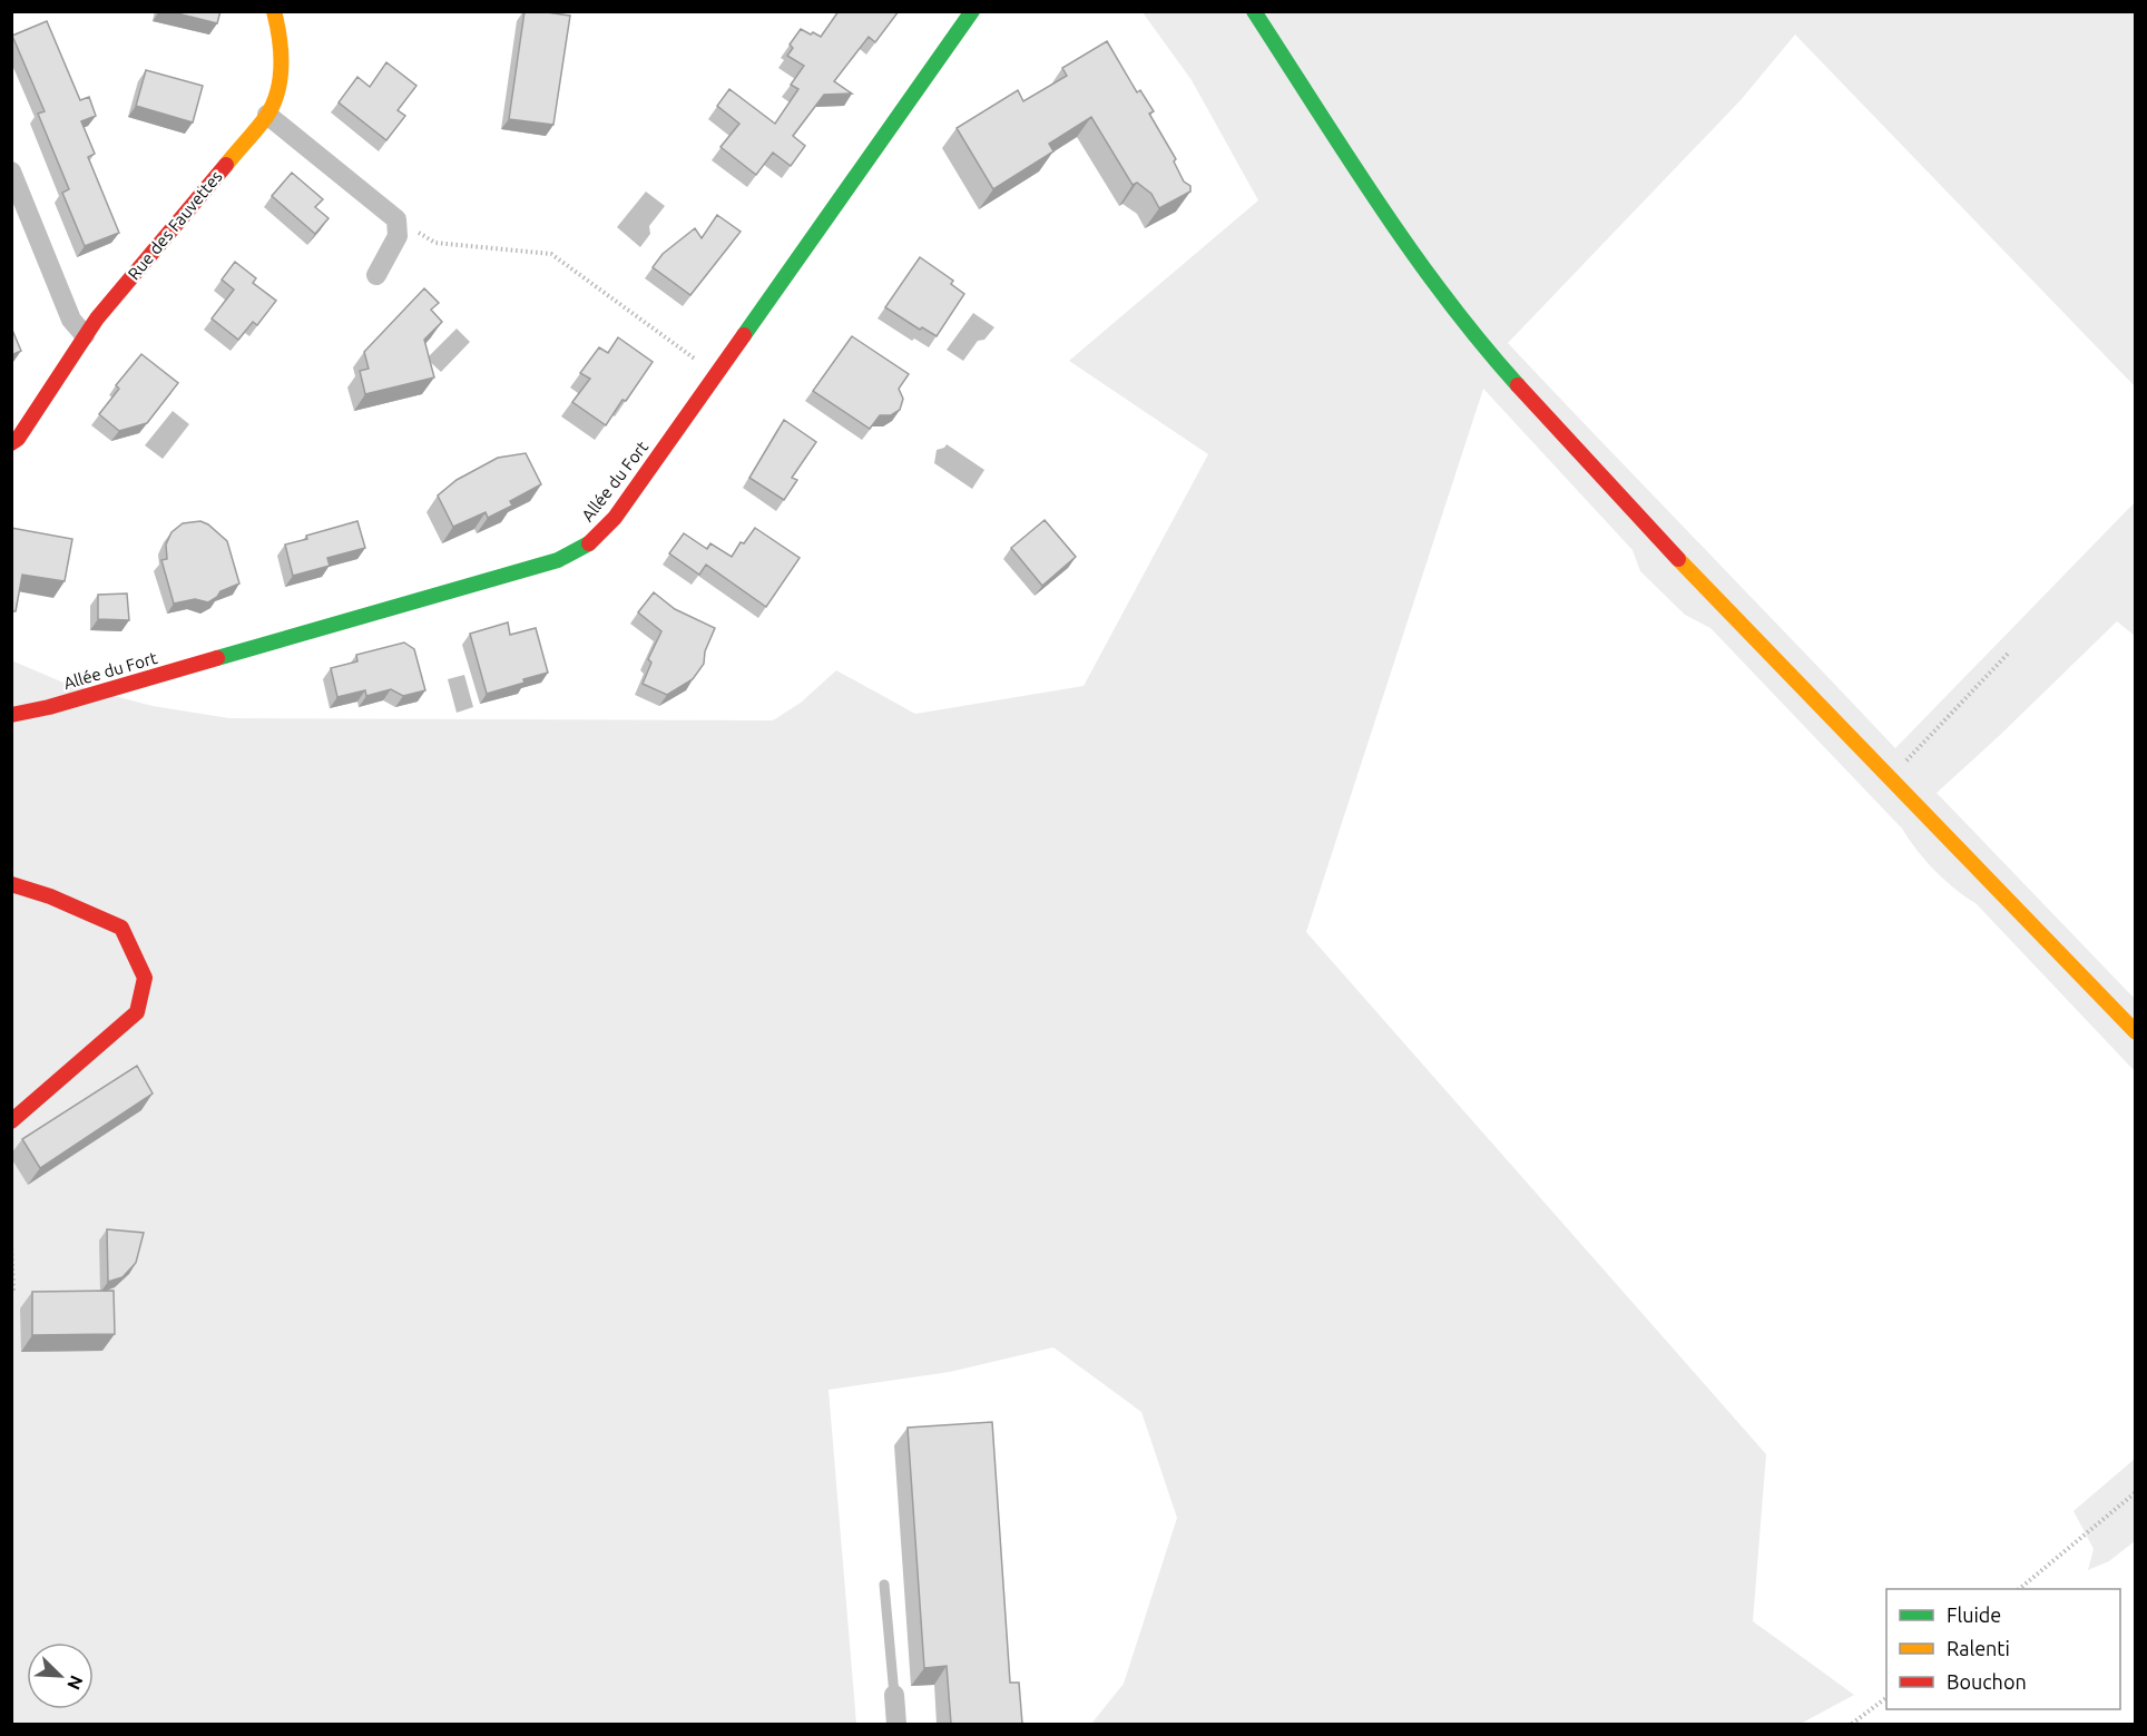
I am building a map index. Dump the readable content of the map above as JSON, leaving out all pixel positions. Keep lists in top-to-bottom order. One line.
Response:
{"streets":{"street":["Rue des Fauvettes","Allée du Fort"]},"legend":["Fluide","Ralenti","Bouchon"],"north":"bottom right"}
